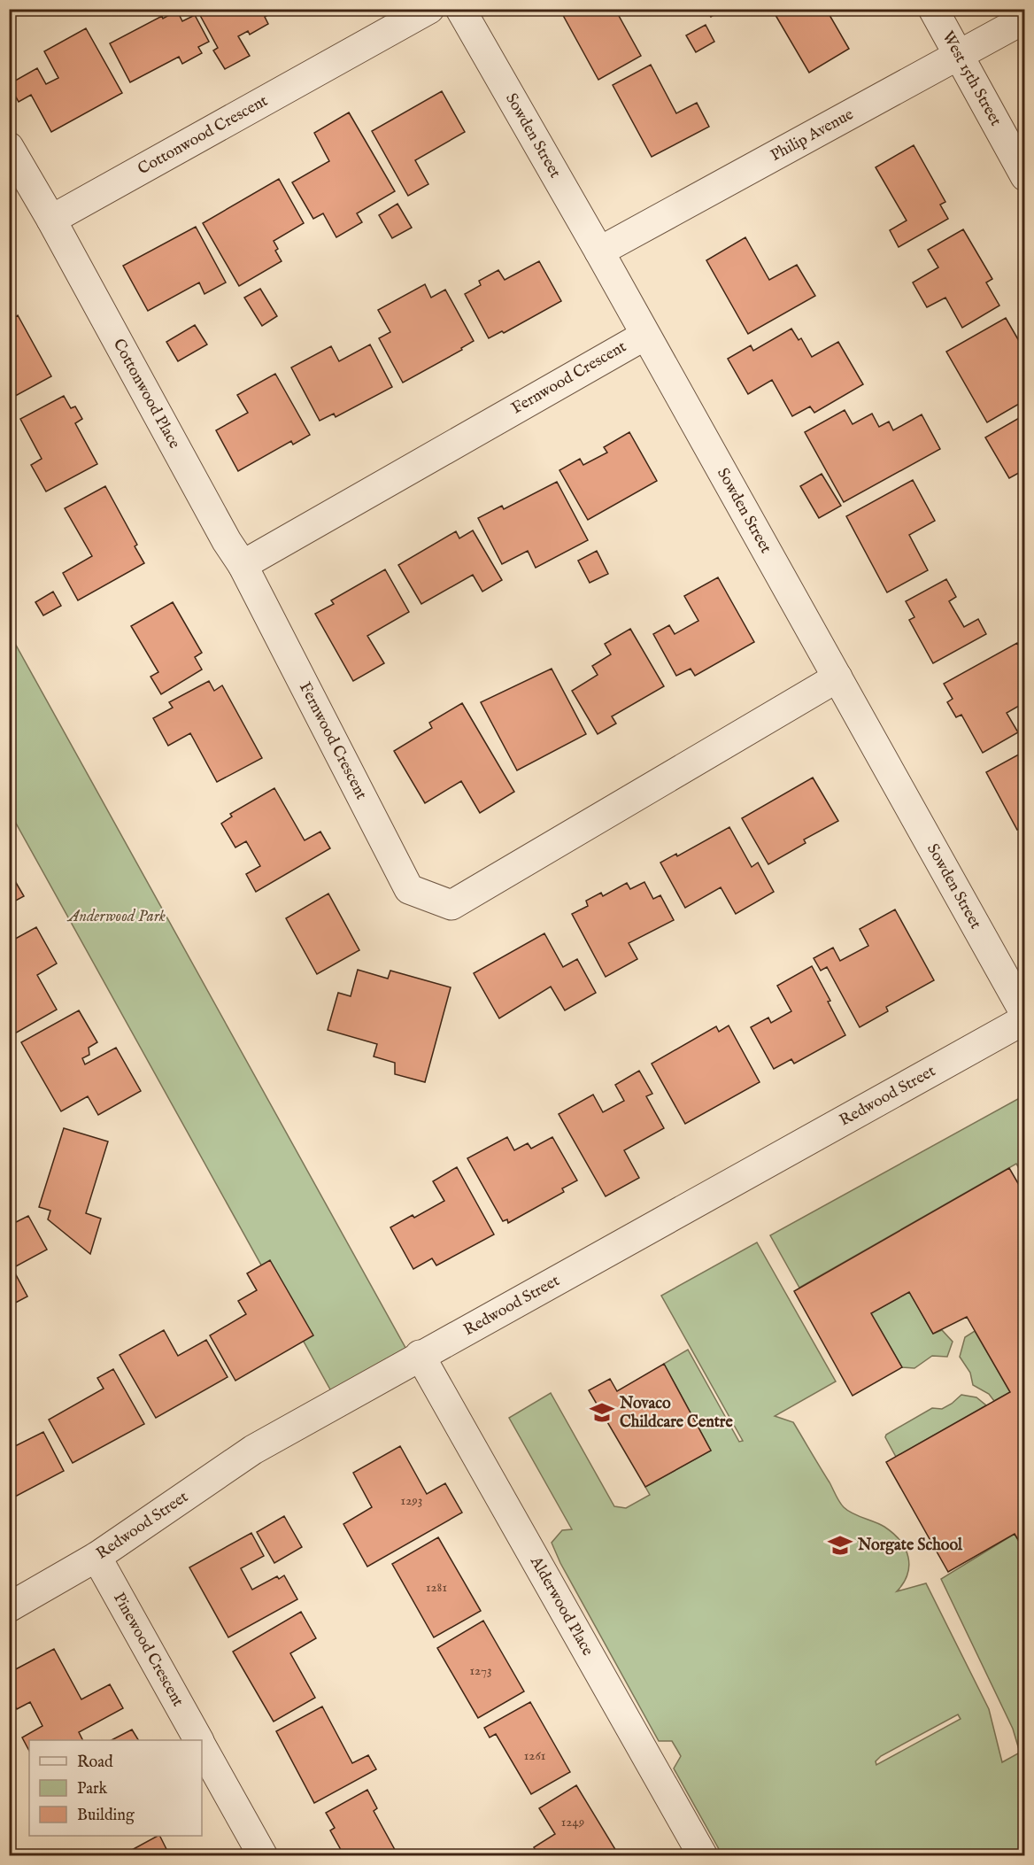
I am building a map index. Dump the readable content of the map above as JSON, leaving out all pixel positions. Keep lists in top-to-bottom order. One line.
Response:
{"streets":{"street":["West 15th Street","Cottonwood Crescent","Philip Avenue","Sowden Street","Fernwood Crescent","Cottonwood Place","Redwood Street","Alderwood Place","Pinewood Crescent"]},"crossings":[["West 15th Street","Philip Avenue"],["Cottonwood Crescent","Cottonwood Place"],["Philip Avenue","Sowden Street"],["Sowden Street","Fernwood Crescent"],["Fernwood Crescent","Cottonwood Place"],["Redwood Street","Alderwood Place"],["Redwood Street","Pinewood Crescent"]],"parks":["Anderwood Park"],"places":{"school or university":["Novaco Childcare Centre","Norgate School"]},"house_numbers":["1293","1281","1273","1261","1249"],"legend":["Road","Park","Building"]}
